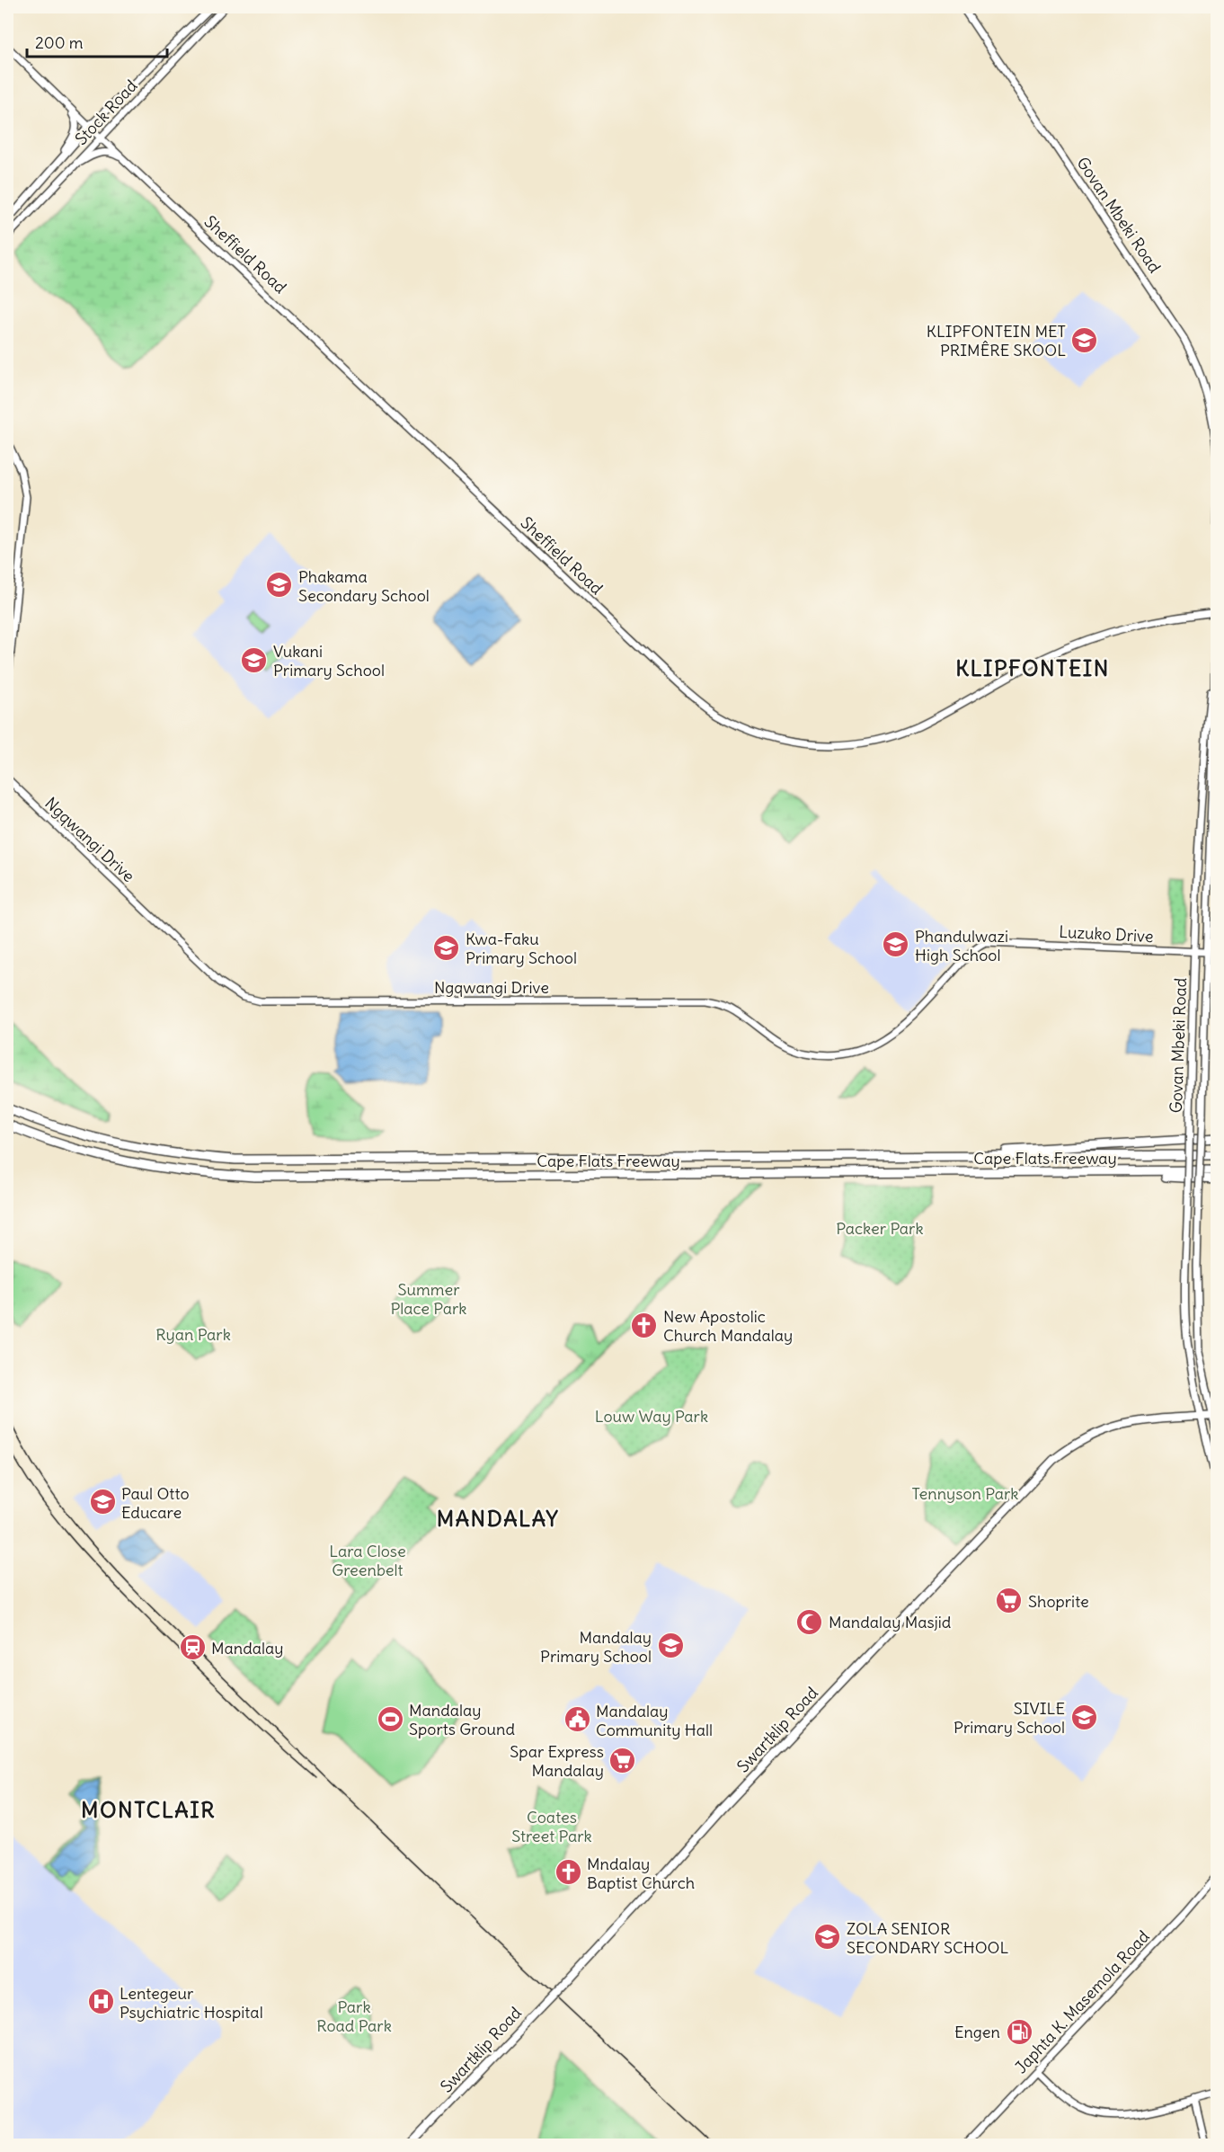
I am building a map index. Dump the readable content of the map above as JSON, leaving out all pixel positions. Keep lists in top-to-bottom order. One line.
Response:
{"streets":{"highway":["Cape Flats Freeway"],"main road":["Stock Road","Govan Mbeki Road","Sheffield Road","Ngqwangi Drive","Luzuko Drive","Swartklip Road","Japhta K. Masemola Road"]},"crossings":[["Stock Road","Sheffield Road"],["Govan Mbeki Road","Sheffield Road"],["Govan Mbeki Road","Luzuko Drive"],["Govan Mbeki Road","Swartklip Road"],["Ngqwangi Drive","Luzuko Drive"]],"districts":["KLIPFONTEIN","MANDALAY","MONTCLAIR"],"parks":["Packer Park","Summer Place Park","Ryan Park","Louw Way Park","Tennyson Park","Lara Close Greenbelt","Coates Street Park","Park Road Park"],"places":{"school or university":["KLIPFONTEIN MET PRIMÊRE SKOOL","Phakama Secondary School","Vukani Primary School","Phandulwazi High School","Kwa-Faku Primary School","Paul Otto Educare","Mandalay Primary School","SIVILE Primary School","ZOLA SENIOR SECONDARY SCHOOL"],"church":["New Apostolic Church Mandalay","Mndalay Baptist Church"],"supermarket":["Shoprite","Spar Express Mandalay"],"mosque":["Mandalay Masjid"],"station":["Mandalay"],"sports":["Mandalay Sports Ground"],"public building":["Mandalay Community Hall"],"hospital":["Lentegeur Psychiatric Hospital"],"fuel station":["Engen"]},"scale_bar":"200 m"}
